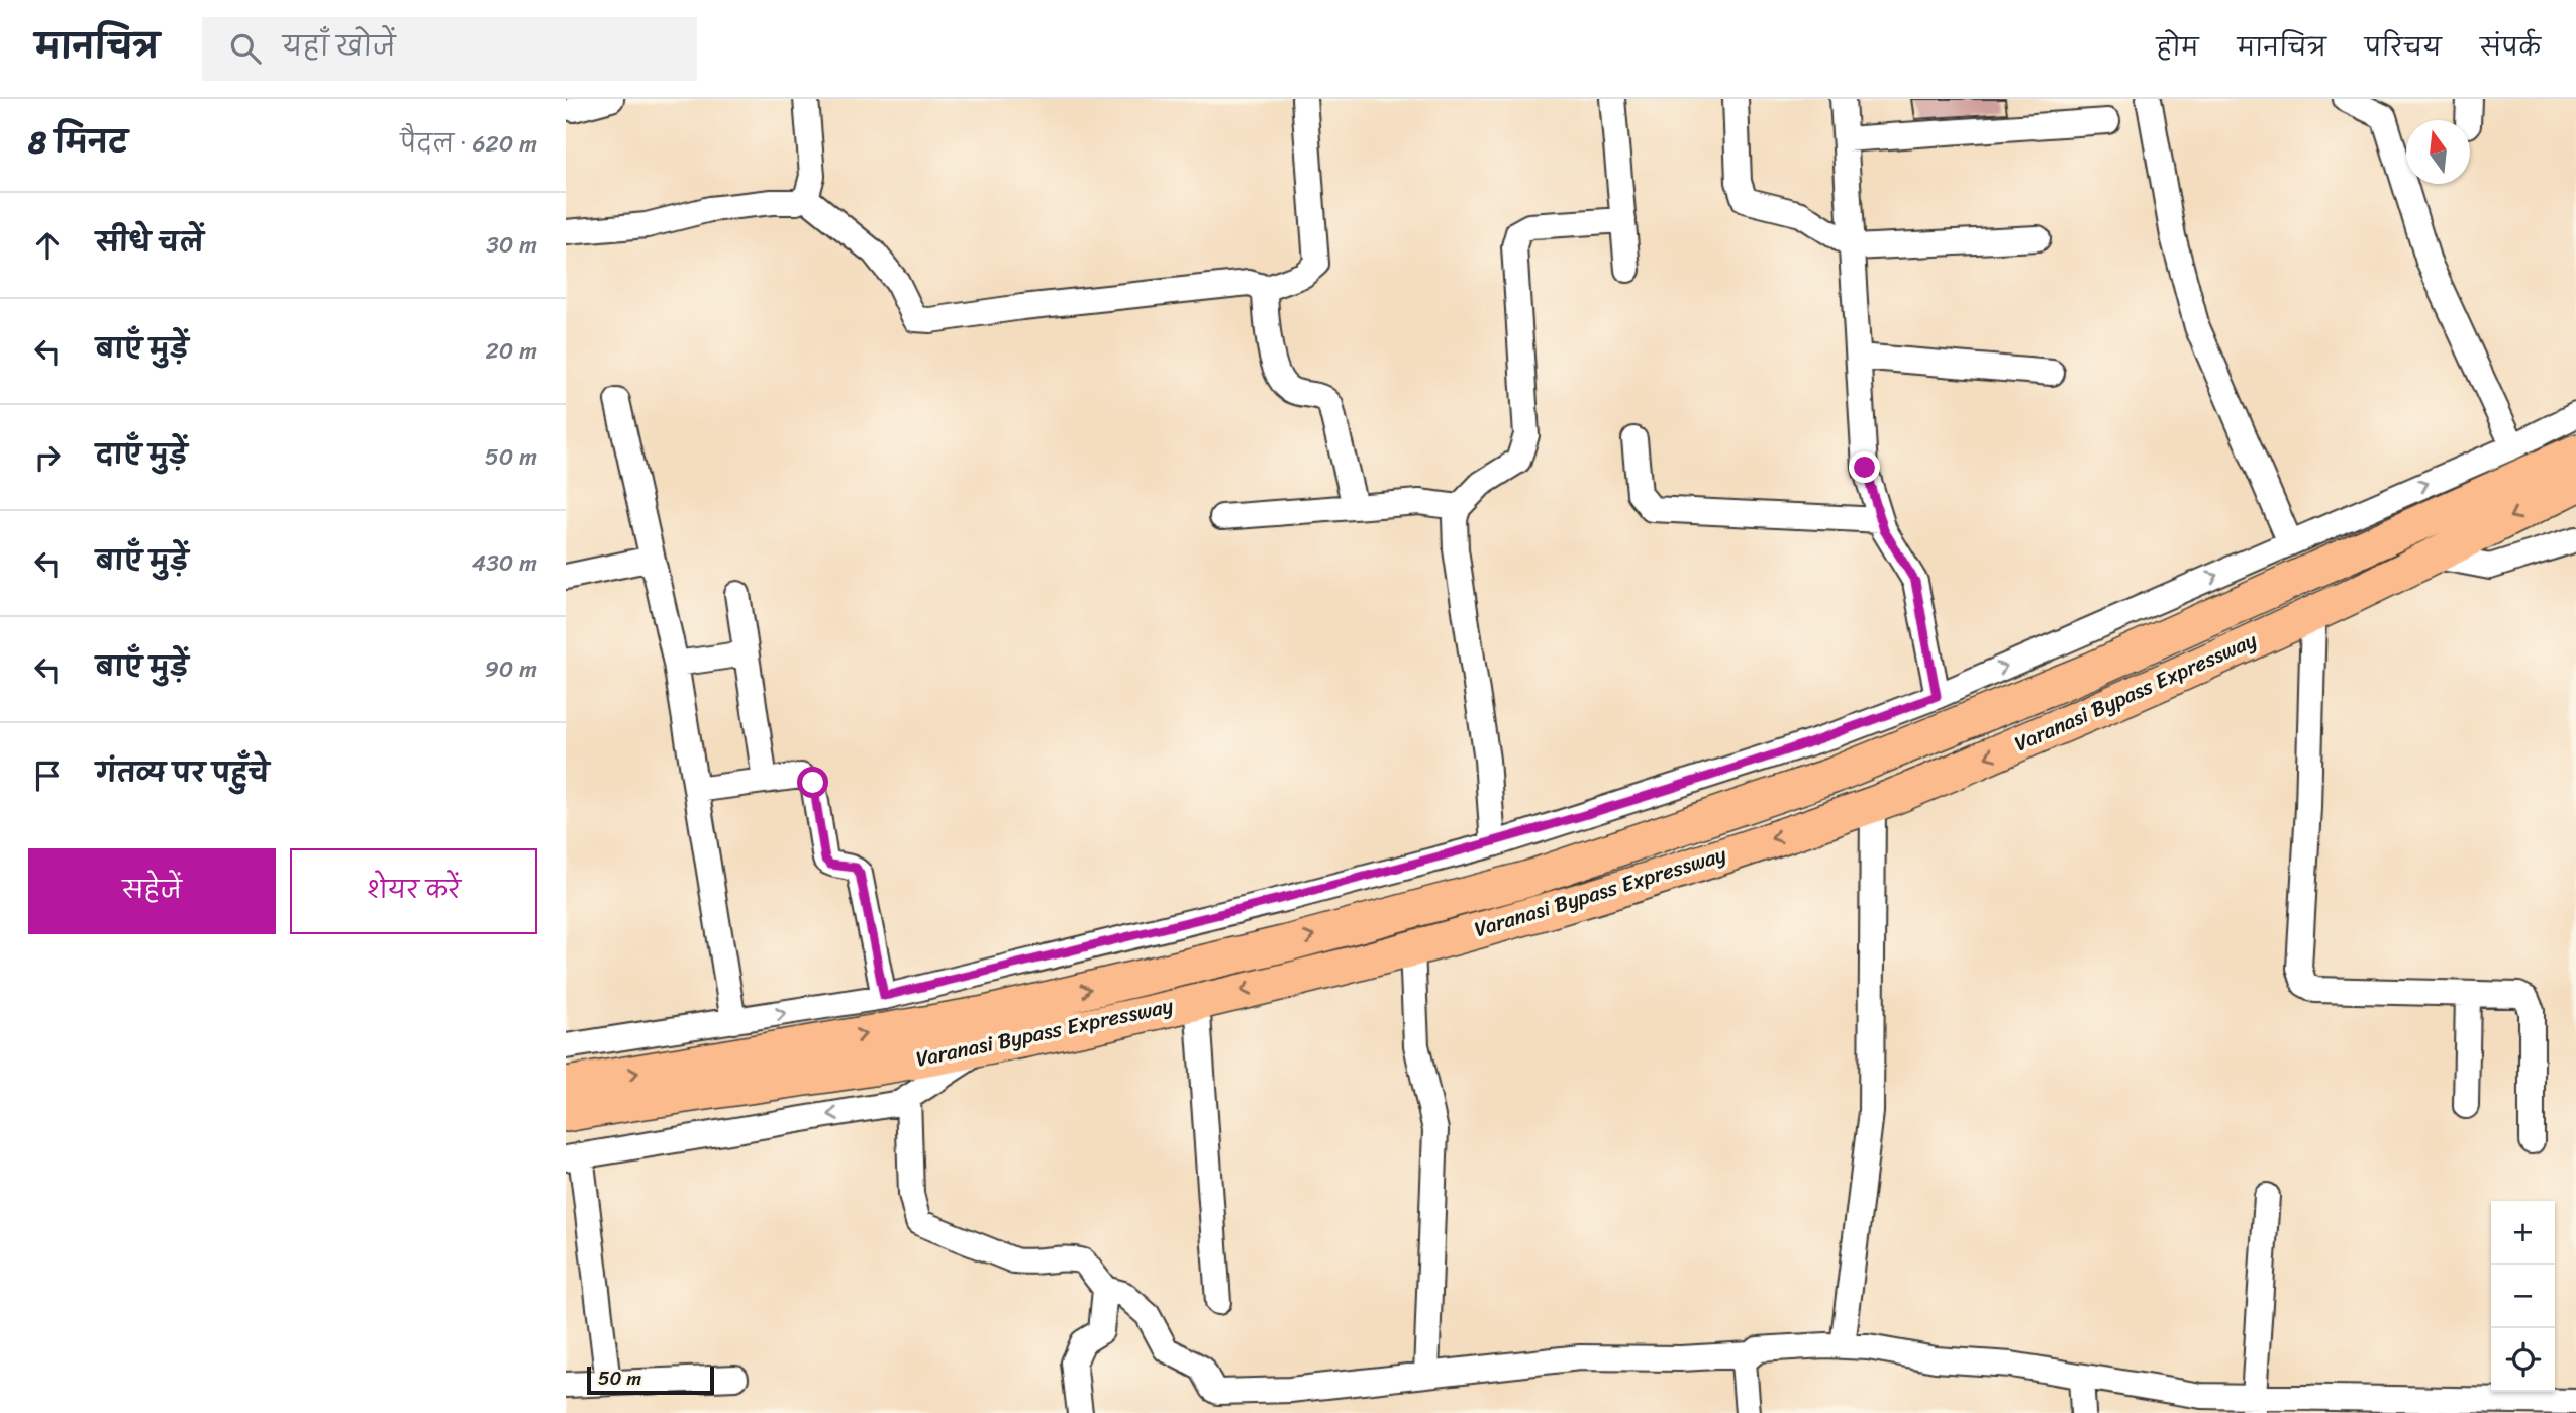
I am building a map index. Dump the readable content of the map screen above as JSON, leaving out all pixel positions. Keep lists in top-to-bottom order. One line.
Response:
{"streets":{"highway":["Varanasi Bypass Expressway"]},"scale_bar":"50 m","north":"top","page":{"header":"मानचित्र","search":"यहाँ खोजें","nav":["होम","मानचित्र","परिचय","संपर्क"],"heading":["8 मिनट","पैदल · 620 m"],"list":[["सीधे चलें","30 m"],["बाएँ मुड़ें","20 m"],["दाएँ मुड़ें","50 m"],["बाएँ मुड़ें","430 m"],["बाएँ मुड़ें","90 m"],"गंतव्य पर पहुँचे"],"buttons":["सहेजें","शेयर करें"],"map_buttons":["+","−"],"scale":"50 m"}}
